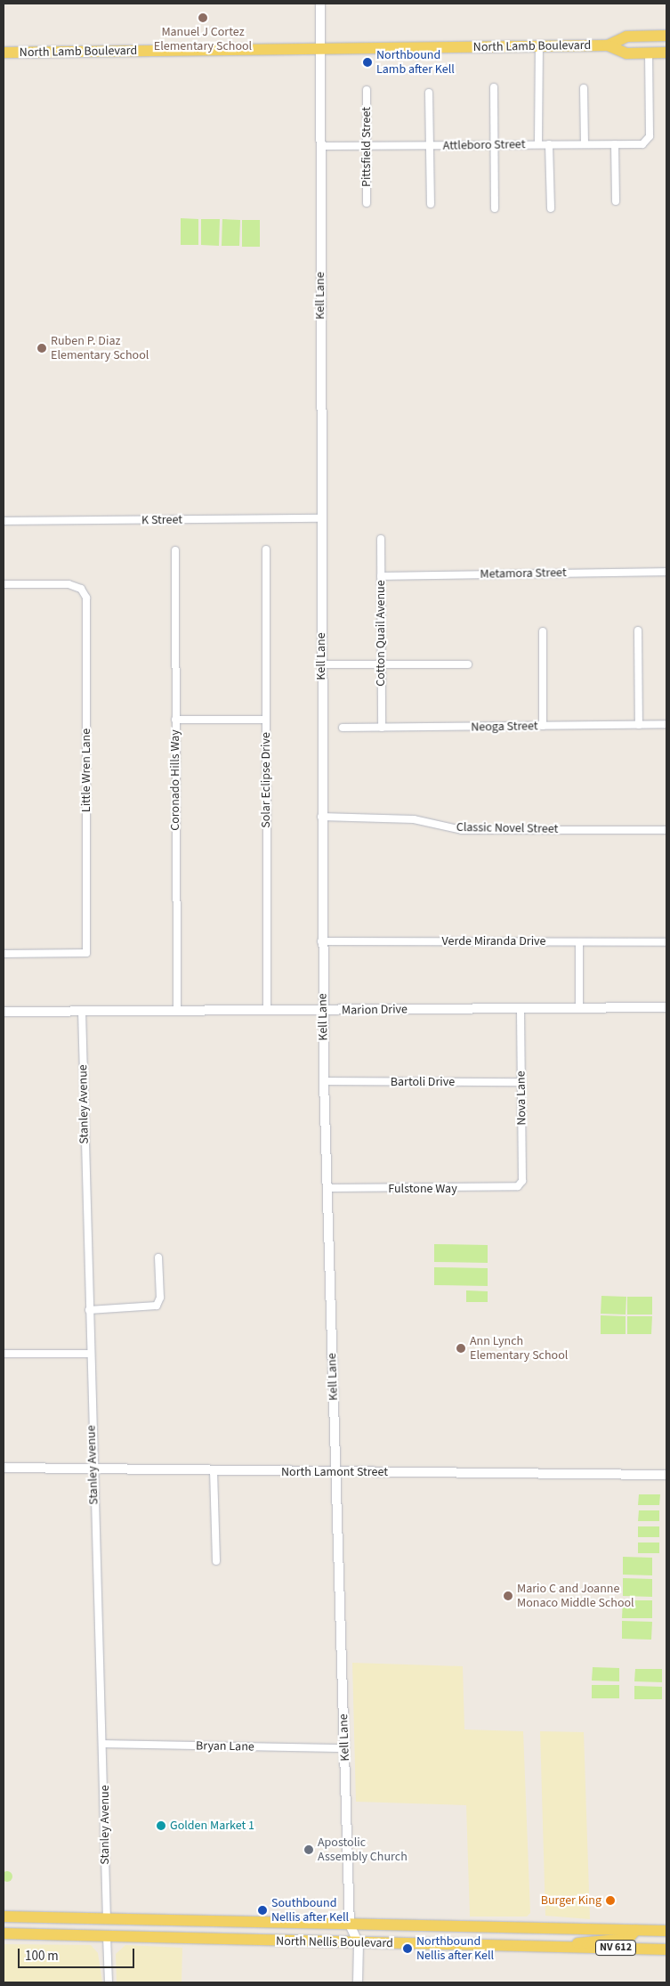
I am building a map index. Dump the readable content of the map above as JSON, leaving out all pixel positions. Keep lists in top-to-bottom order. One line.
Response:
{"streets":{"main road":["North Lamb Boulevard","North Nellis Boulevard","NV 612"],"street":["Attleboro Street","Pittsfield Street","Kell Lane","K Street","Metamora Street","Cotton Quail Avenue","Neoga Street","Little Wren Lane","Coronado Hills Way","Solar Eclipse Drive","Classic Novel Street","Verde Miranda Drive","Marion Drive","Bartoli Drive","Nova Lane","Stanley Avenue","Fulstone Way","North Lamont Street","Bryan Lane"]},"crossings":[["North Lamb Boulevard","Attleboro Street"],["North Lamb Boulevard","Kell Lane"],["Attleboro Street","Pittsfield Street"],["Attleboro Street","Kell Lane"],["Kell Lane","K Street"],["Kell Lane","Classic Novel Street"],["Kell Lane","Verde Miranda Drive"],["Kell Lane","Marion Drive"],["Kell Lane","Bartoli Drive"],["Kell Lane","Fulstone Way"],["Kell Lane","North Lamont Street"],["Kell Lane","Bryan Lane"],["Kell Lane","North Nellis Boulevard"],["Metamora Street","Cotton Quail Avenue"],["Cotton Quail Avenue","Neoga Street"],["Coronado Hills Way","Marion Drive"],["Solar Eclipse Drive","Marion Drive"],["Marion Drive","Nova Lane"],["Marion Drive","Stanley Avenue"],["Bartoli Drive","Nova Lane"],["Nova Lane","Fulstone Way"],["Stanley Avenue","North Lamont Street"],["Stanley Avenue","Bryan Lane"],["Stanley Avenue","North Nellis Boulevard"]],"places":["Manuel J Cortez Elementary School","Northbound Lamb after Kell","Ruben P. Diaz Elementary School","Ann Lynch Elementary School","Mario C and Joanne Monaco Middle School","Golden Market 1","Apostolic Assembly Church","Burger King","Southbound Nellis after Kell","Northbound Nellis after Kell"],"scale_bar":"100 m"}
